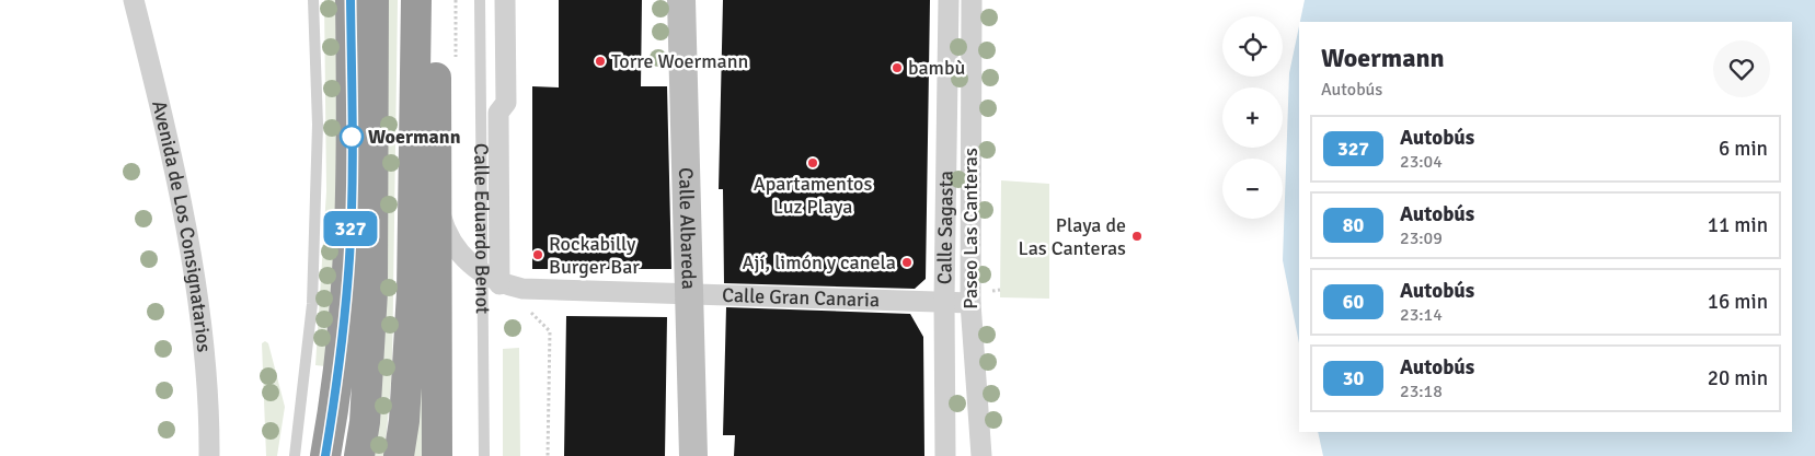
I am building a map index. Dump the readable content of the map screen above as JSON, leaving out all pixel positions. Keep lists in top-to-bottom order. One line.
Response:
{"streets":{"street":["Avenida de Los Consignatarios","Calle Eduardo Benot","Calle Albareda","Calle Sagasta","Paseo Las Canteras","Calle Gran Canaria"]},"crossings":[["Calle Eduardo Benot","Calle Gran Canaria"],["Calle Albareda","Calle Gran Canaria"],["Calle Sagasta","Calle Gran Canaria"],["Paseo Las Canteras","Calle Gran Canaria"]],"places":["Torre Woermann","bambù","Woermann","Apartamentos Luz Playa","Playa de Las Canteras","Rockabilly Burger Bar","Ají, limón y canela"],"lines":["bus line 327"],"page":{"on_map":"327","map_buttons":["+","−"],"heading":["Woermann","Autobús"],"list":[{"mark":"327","name":"Autobús","note":"23:04","value":"6 min"},{"mark":"80","name":"Autobús","note":"23:09","value":"11 min"},{"mark":"60","name":"Autobús","note":"23:14","value":"16 min"},{"mark":"30","name":"Autobús","note":"23:18","value":"20 min"}]}}
